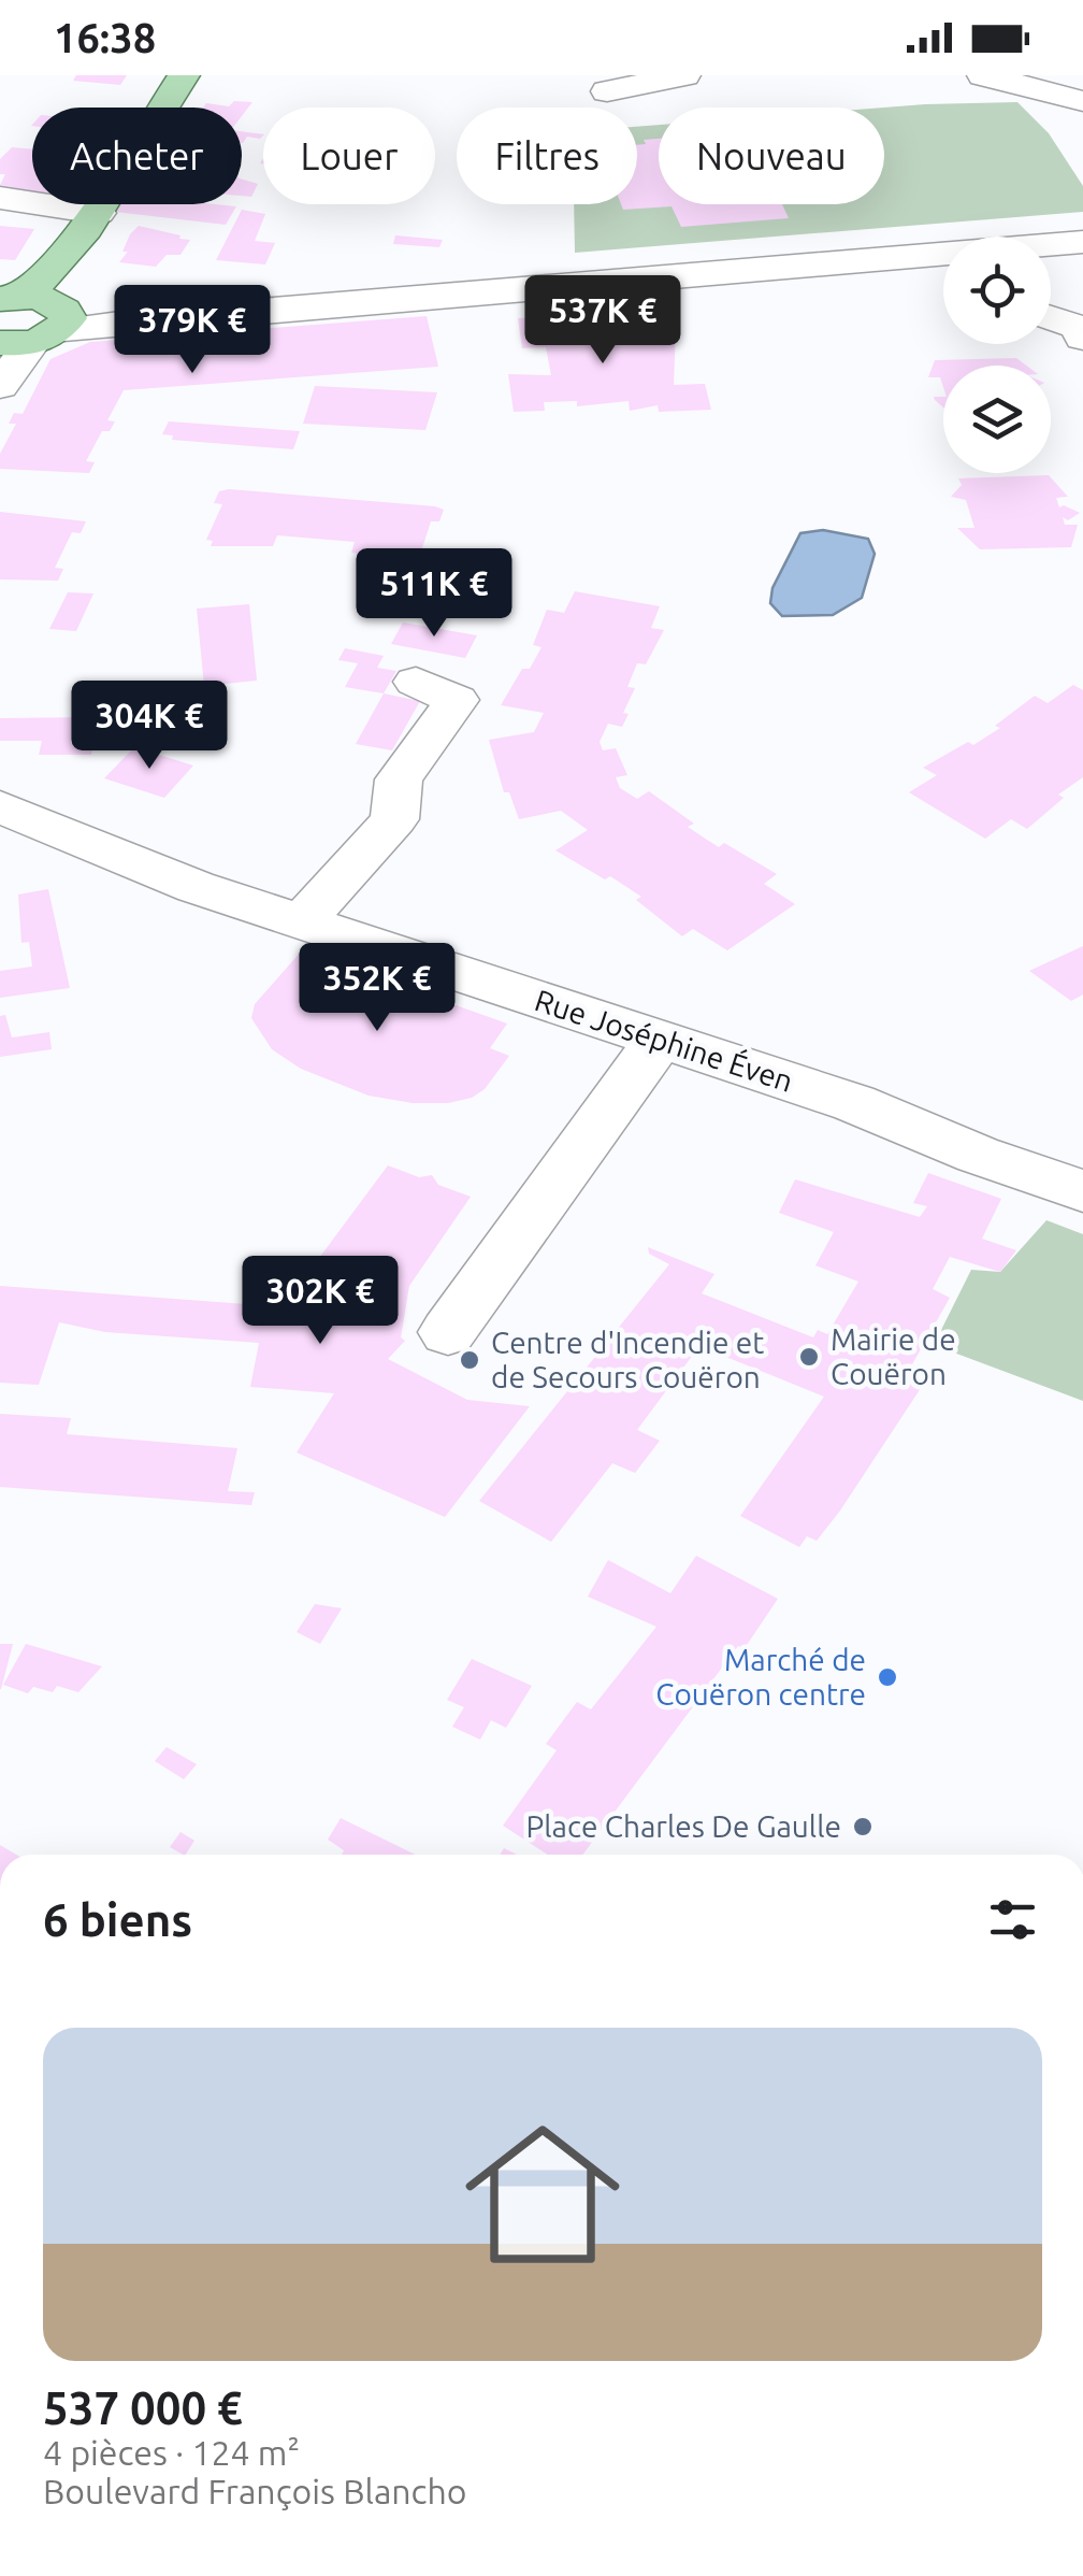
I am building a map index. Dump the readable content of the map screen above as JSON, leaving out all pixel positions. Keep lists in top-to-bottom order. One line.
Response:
{"streets":{"street":["Rue Joséphine Éven"]},"places":["Mairie de Couëron","Centre d'Incendie et de Secours Couëron","Marché de Couëron centre","Place Charles De Gaulle"],"page":{"status":"16:38","chip":["Acheter","Louer","Filtres","Nouveau"],"price":["537K €","379K €","511K €","304K €","352K €","302K €"],"heading":"6 biens","list":[{"name":"537 000 €","note":"4 pièces · 124 m² · Boulevard François Blancho"}]}}
